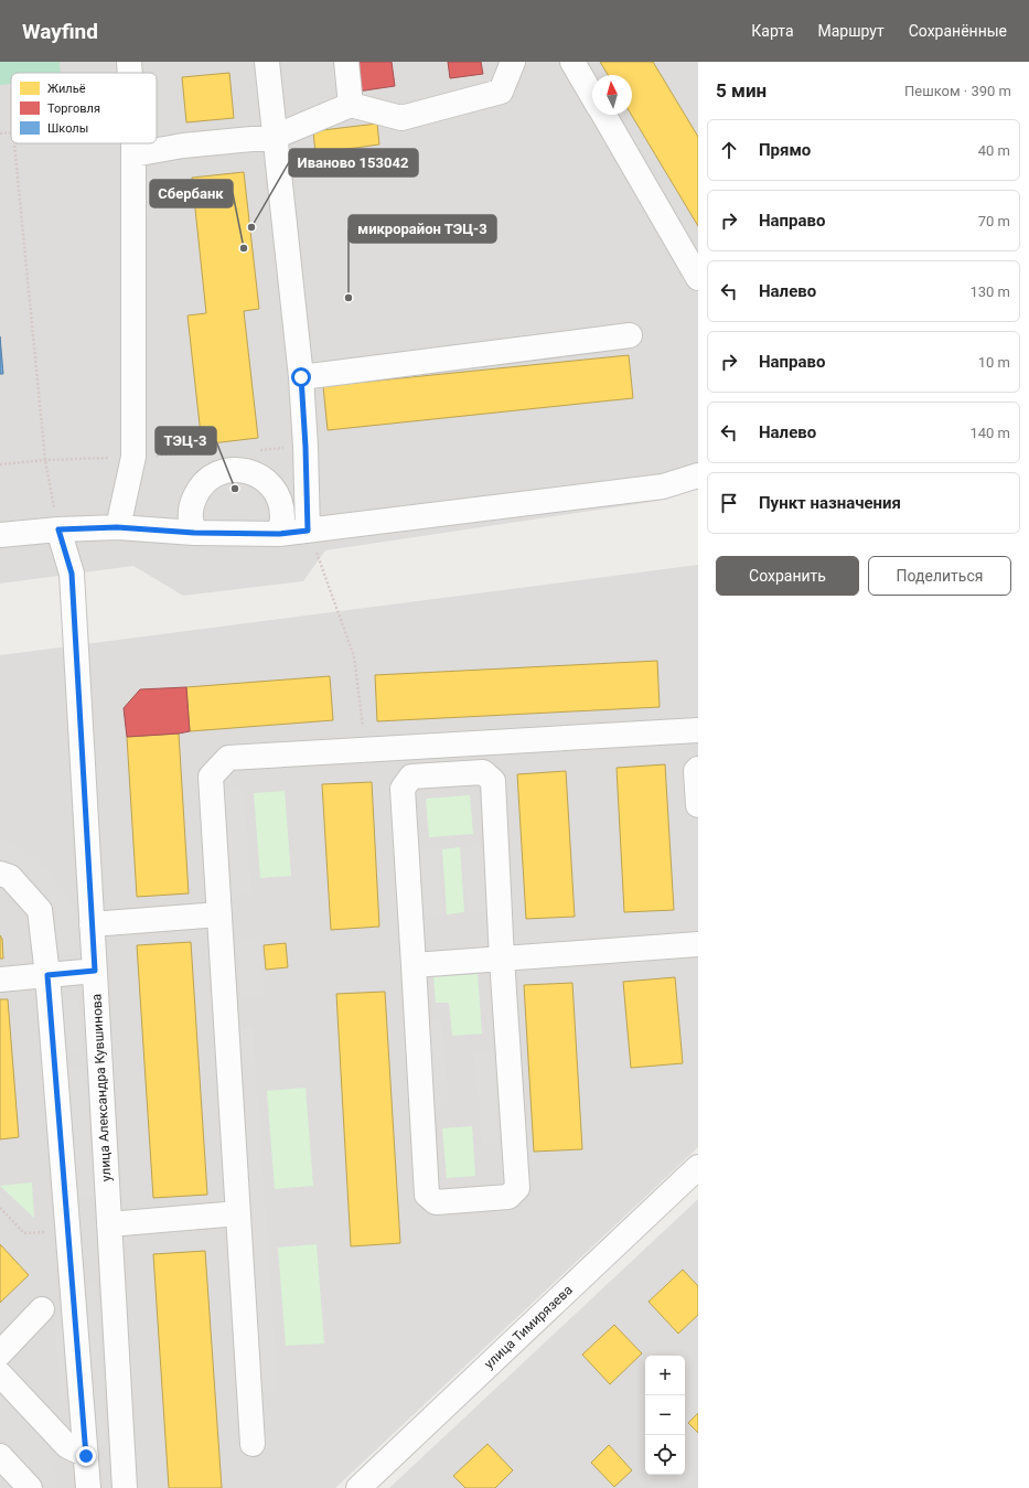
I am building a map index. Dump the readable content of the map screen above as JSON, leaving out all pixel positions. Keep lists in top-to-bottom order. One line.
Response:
{"streets":{"street":["улица Александра Кувшинова","улица Тимирязева"]},"places":["Иваново 153042","Сбербанк","микрорайон ТЭЦ-3","ТЭЦ-3"],"legend":["Жильё","Торговля","Школы"],"north":"top","page":{"header":"Wayfind","nav":["Карта","Маршрут","Сохранённые"],"heading":["5 мин","Пешком · 390 m"],"list":[["Прямо","40 m"],["Направо","70 m"],["Налево","130 m"],["Направо","10 m"],["Налево","140 m"],"Пункт назначения"],"buttons":["Сохранить","Поделиться"],"map_buttons":["+","−"]}}
